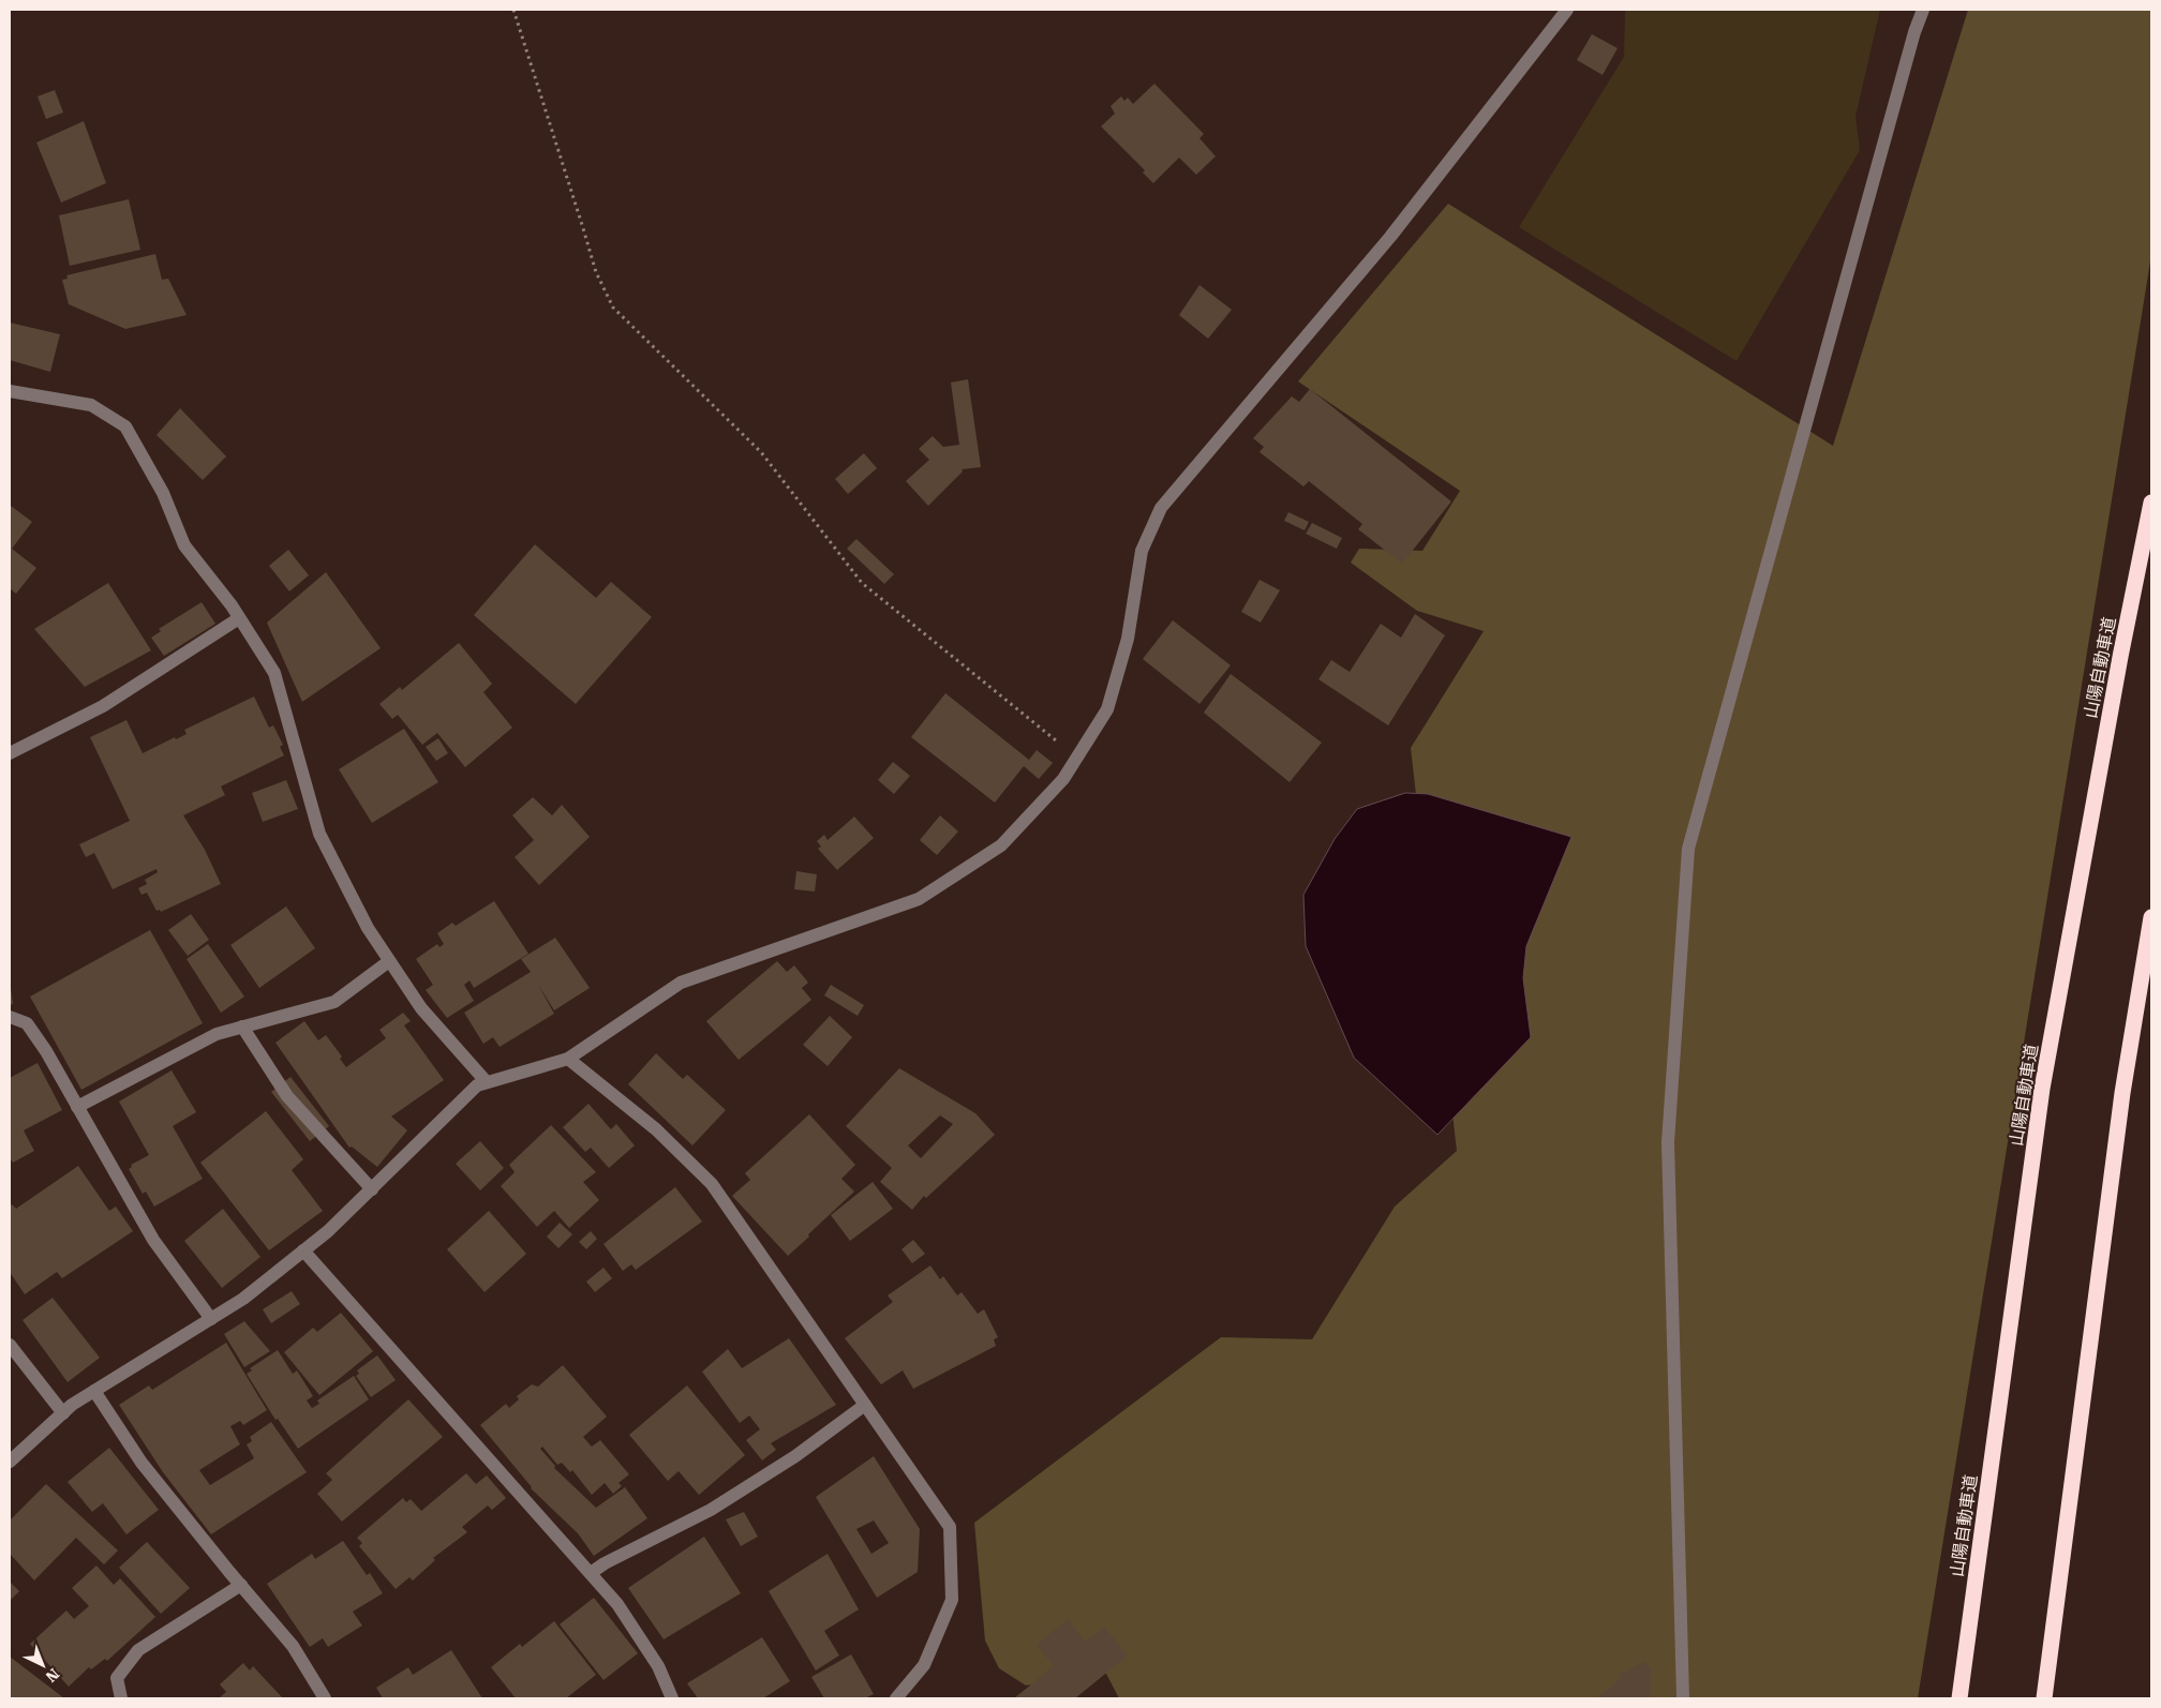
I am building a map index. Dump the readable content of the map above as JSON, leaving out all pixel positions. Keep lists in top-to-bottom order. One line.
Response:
{"streets":{"highway":["山陽自動車道"]},"north":"bottom right"}
